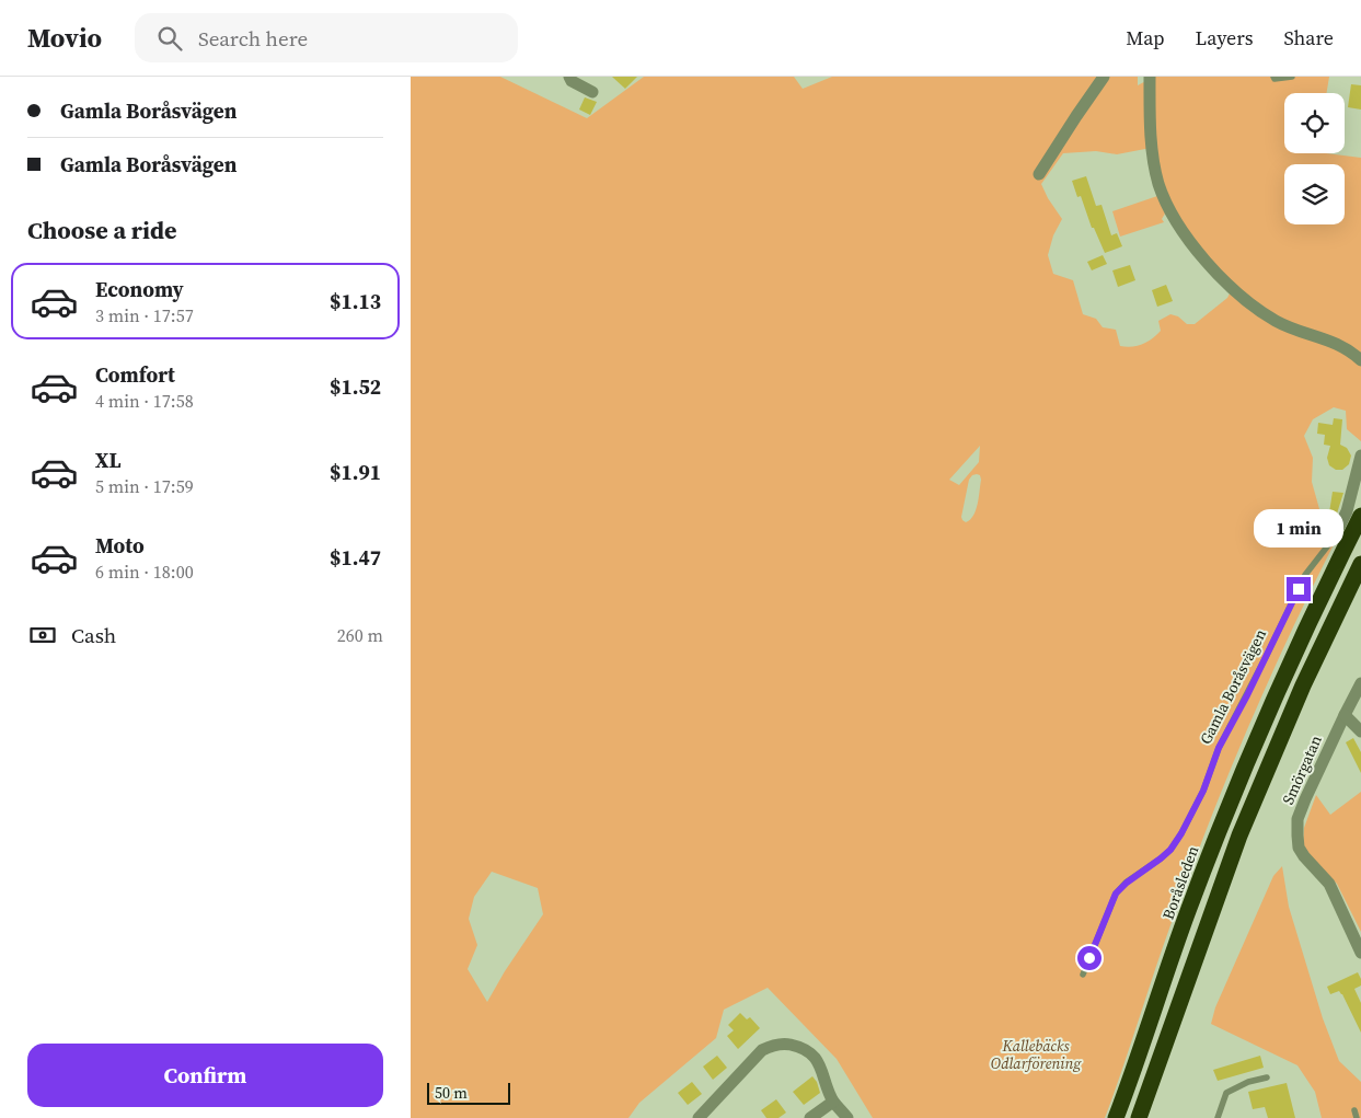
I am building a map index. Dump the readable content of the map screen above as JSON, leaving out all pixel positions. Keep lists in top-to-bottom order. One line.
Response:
{"streets":{"highway":["Boråsleden"],"street":["Gamla Boråsvägen","Smörgatan"]},"parks":["Kallebäcks Odlarförening"],"scale_bar":"50 m","page":{"header":"Movio","search":"Search here","nav":["Map","Layers","Share"],"banner":["Gamla Boråsvägen","Gamla Boråsvägen"],"heading":"Choose a ride","list":[{"name":"Economy","note":"3 min · 17:57","value":"$1.13"},{"name":"Comfort","note":"4 min · 17:58","value":"$1.52"},{"name":"XL","note":"5 min · 17:59","value":"$1.91"},{"name":"Moto","note":"6 min · 18:00","value":"$1.47"}],"bubble":"1 min","pay":["Cash","260 m"],"buttons":"Confirm","scale":"50 m"}}
